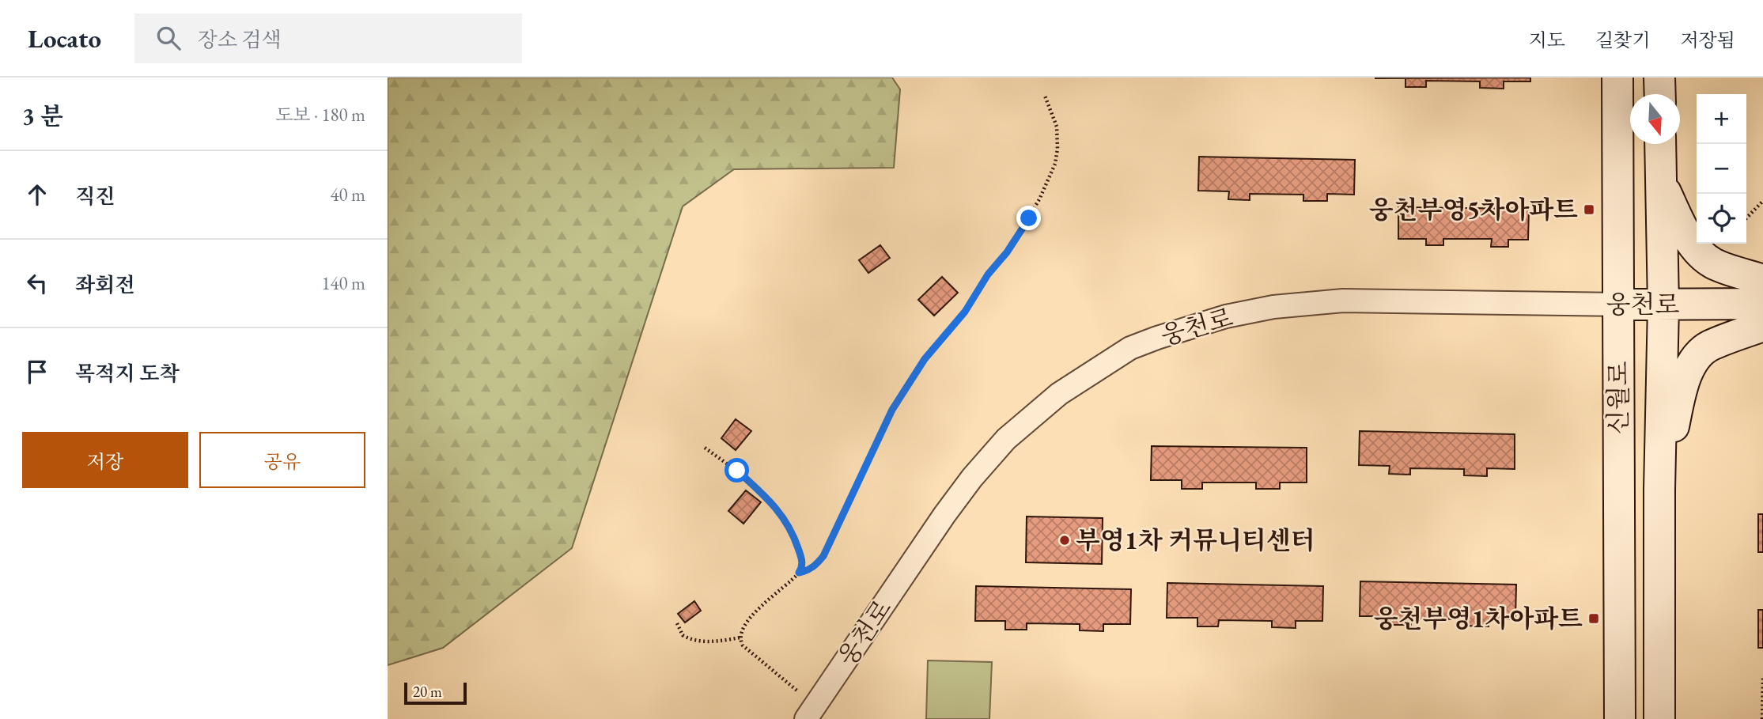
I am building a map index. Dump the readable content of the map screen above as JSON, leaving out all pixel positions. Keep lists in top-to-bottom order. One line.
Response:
{"streets":{"street":["웅천로","신월로"]},"crossings":[["웅천로","신월로"]],"places":{"transit":["웅천부영5차아파트","웅천부영1차아파트"],"other":["부영1차 커뮤니티센터"]},"scale_bar":"20 m","north":"bottom","page":{"header":"Locato","search":"장소 검색","nav":["지도","길찾기","저장됨"],"heading":["3 분","도보 · 180 m"],"map_buttons":["+","−"],"list":[["직진","40 m"],["좌회전","140 m"],"목적지 도착"],"buttons":["저장","공유"],"scale":"20 m"}}
